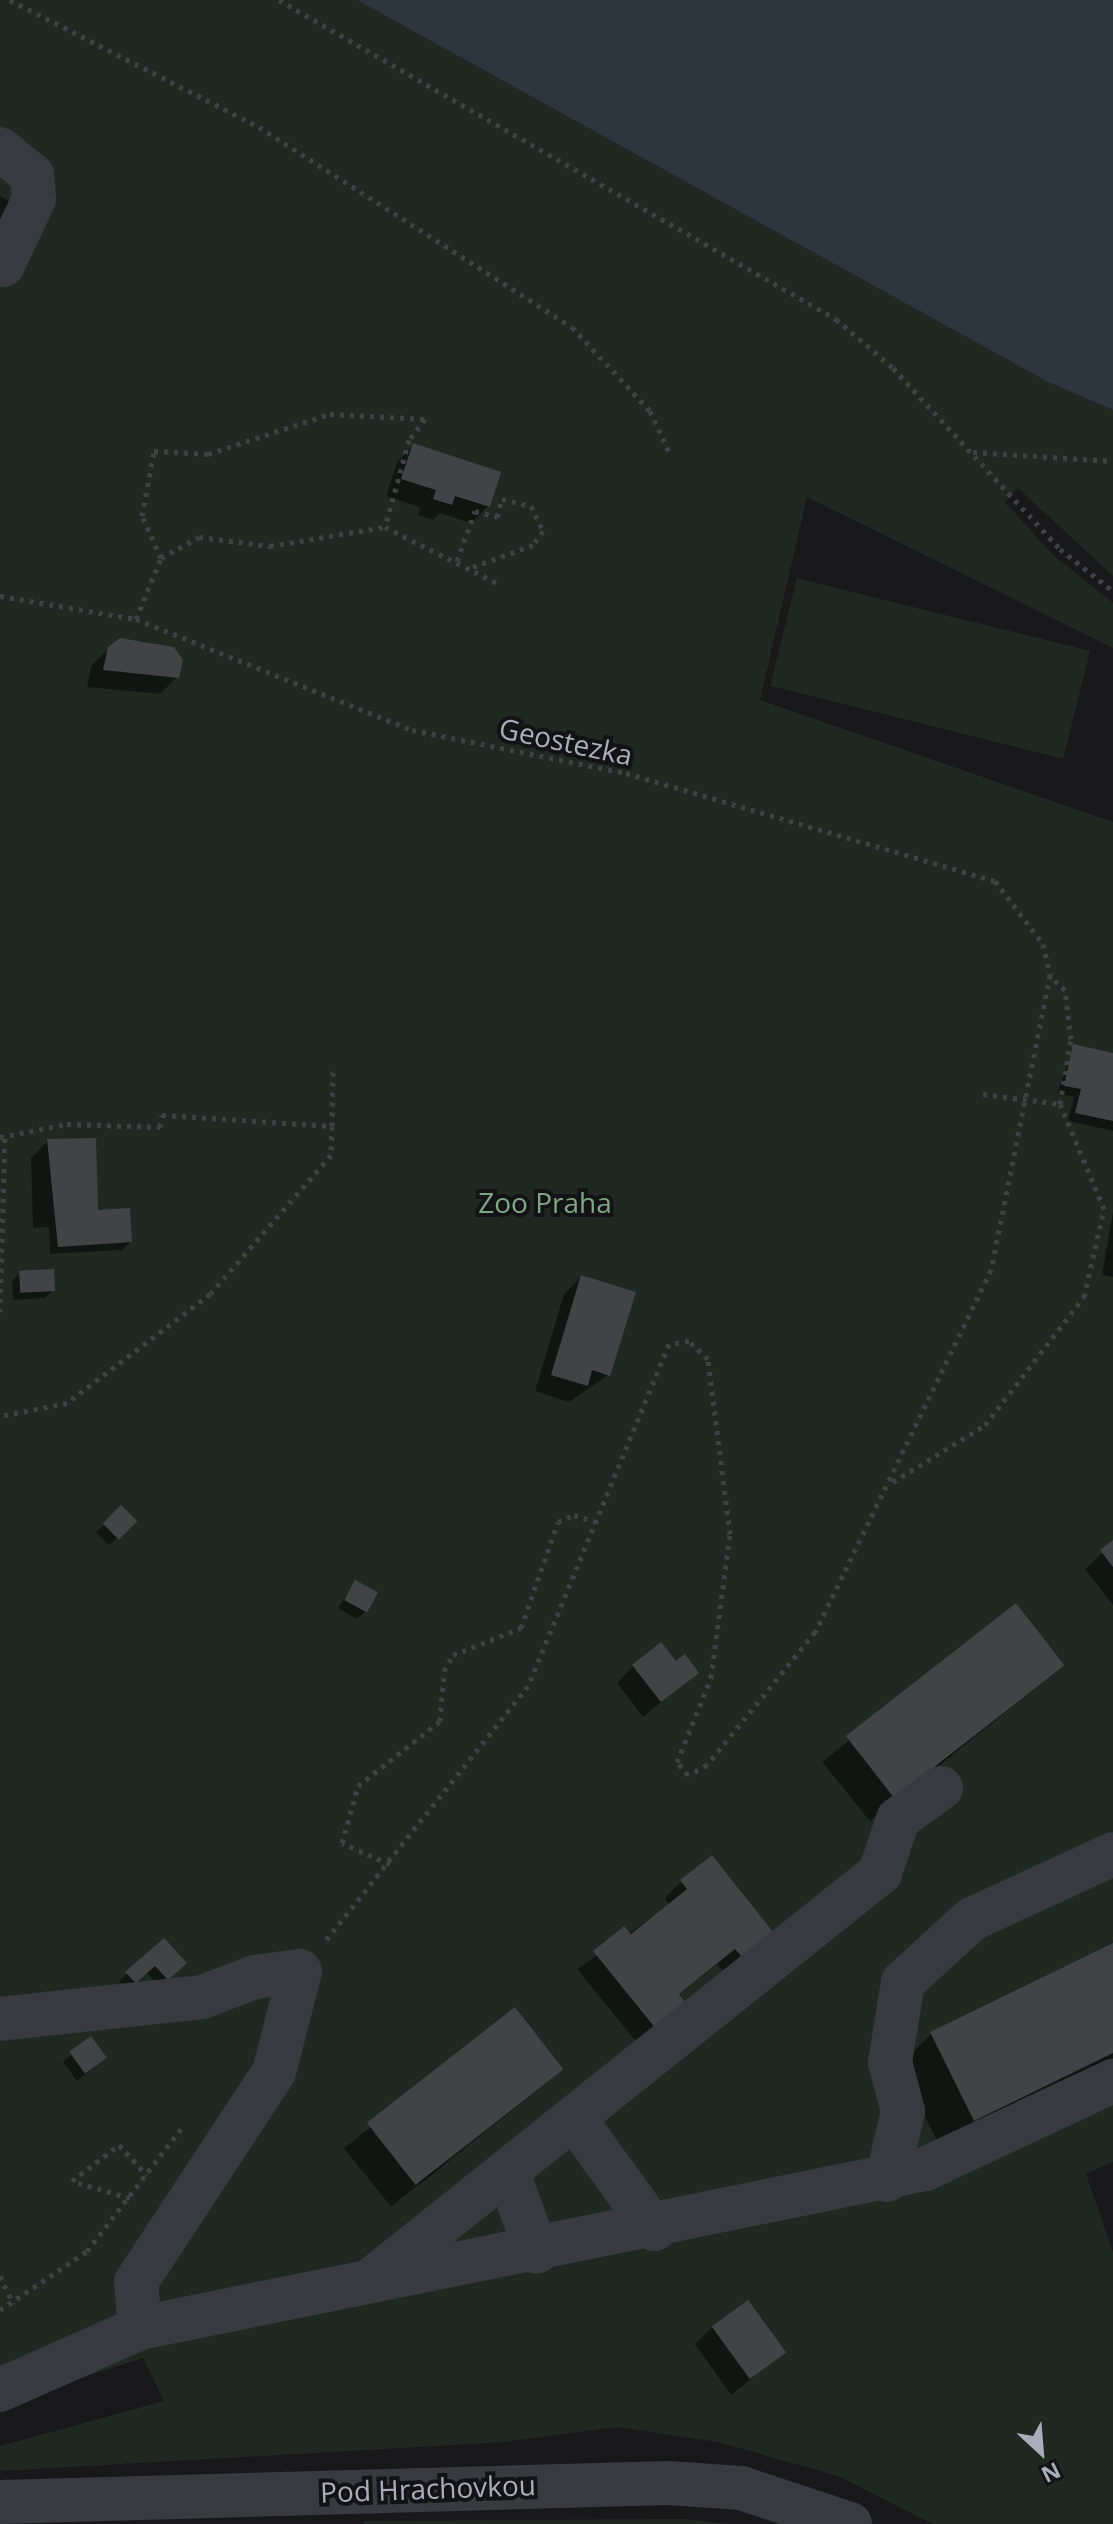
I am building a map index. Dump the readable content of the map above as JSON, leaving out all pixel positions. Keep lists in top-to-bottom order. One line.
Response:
{"streets":{"street":["Pod Hrachovkou"],"path":["Geostezka"]},"parks":["Zoo Praha"],"north":"bottom right"}
